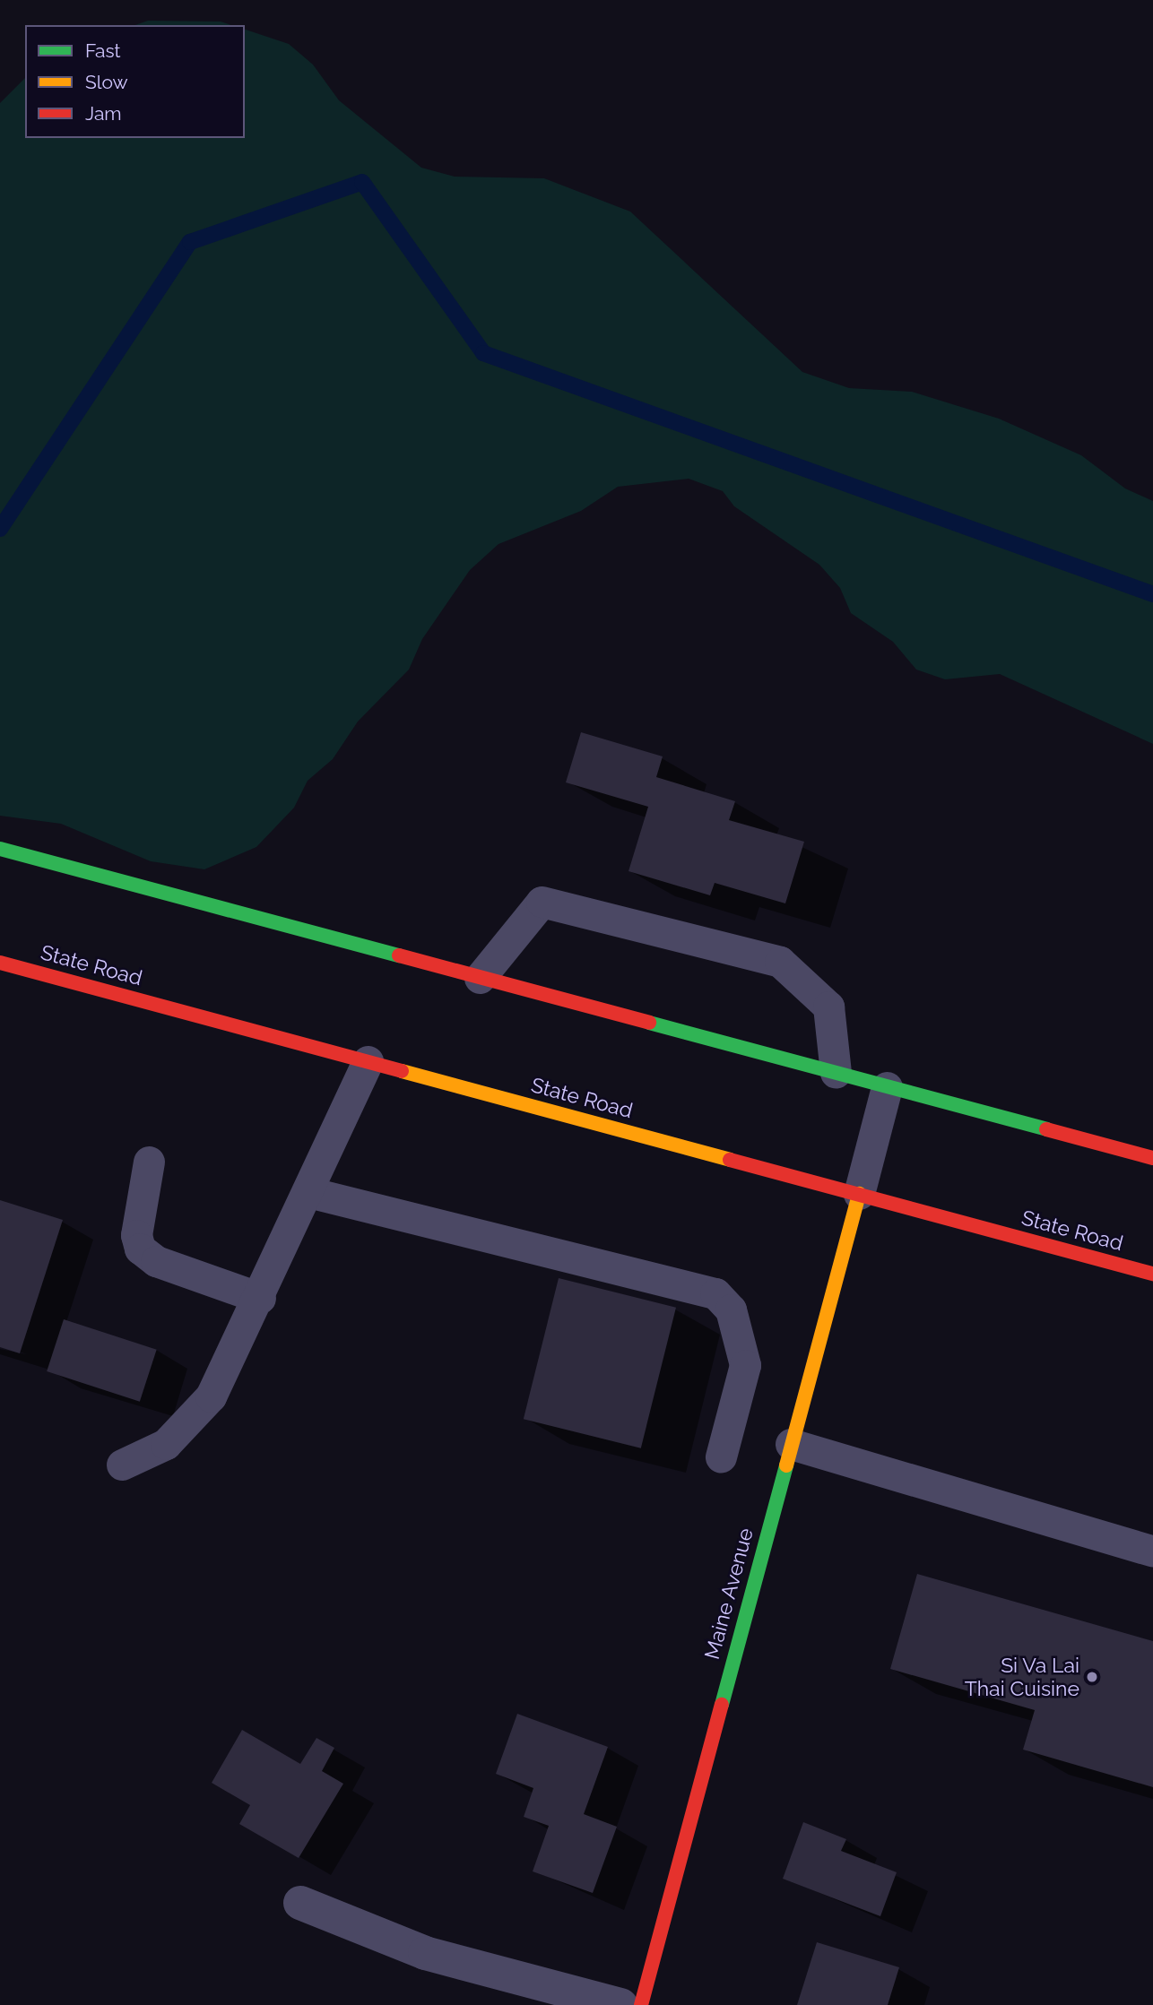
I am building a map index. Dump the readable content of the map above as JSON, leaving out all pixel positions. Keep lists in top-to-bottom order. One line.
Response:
{"streets":{"main road":["State Road","Maine Avenue"]},"crossings":[["State Road","Maine Avenue"]],"places":["Si Va Lai Thai Cuisine"],"legend":["Fast","Slow","Jam"]}
